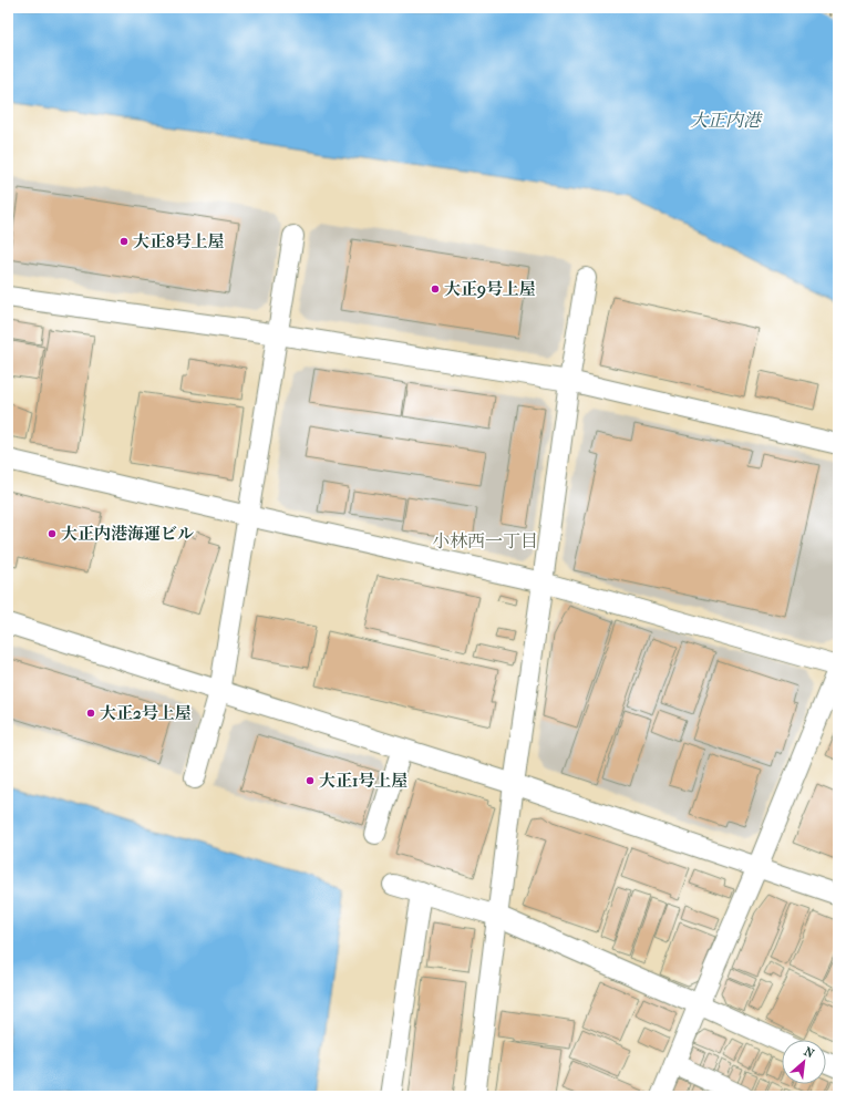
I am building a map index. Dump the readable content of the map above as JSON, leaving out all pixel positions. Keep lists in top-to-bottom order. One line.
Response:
{"districts":["小林西一丁目"],"water":["大正内港"],"places":["大正8号上屋","大正9号上屋","大正内港海運ビル","大正2号上屋","大正1号上屋"],"north":"top right"}
